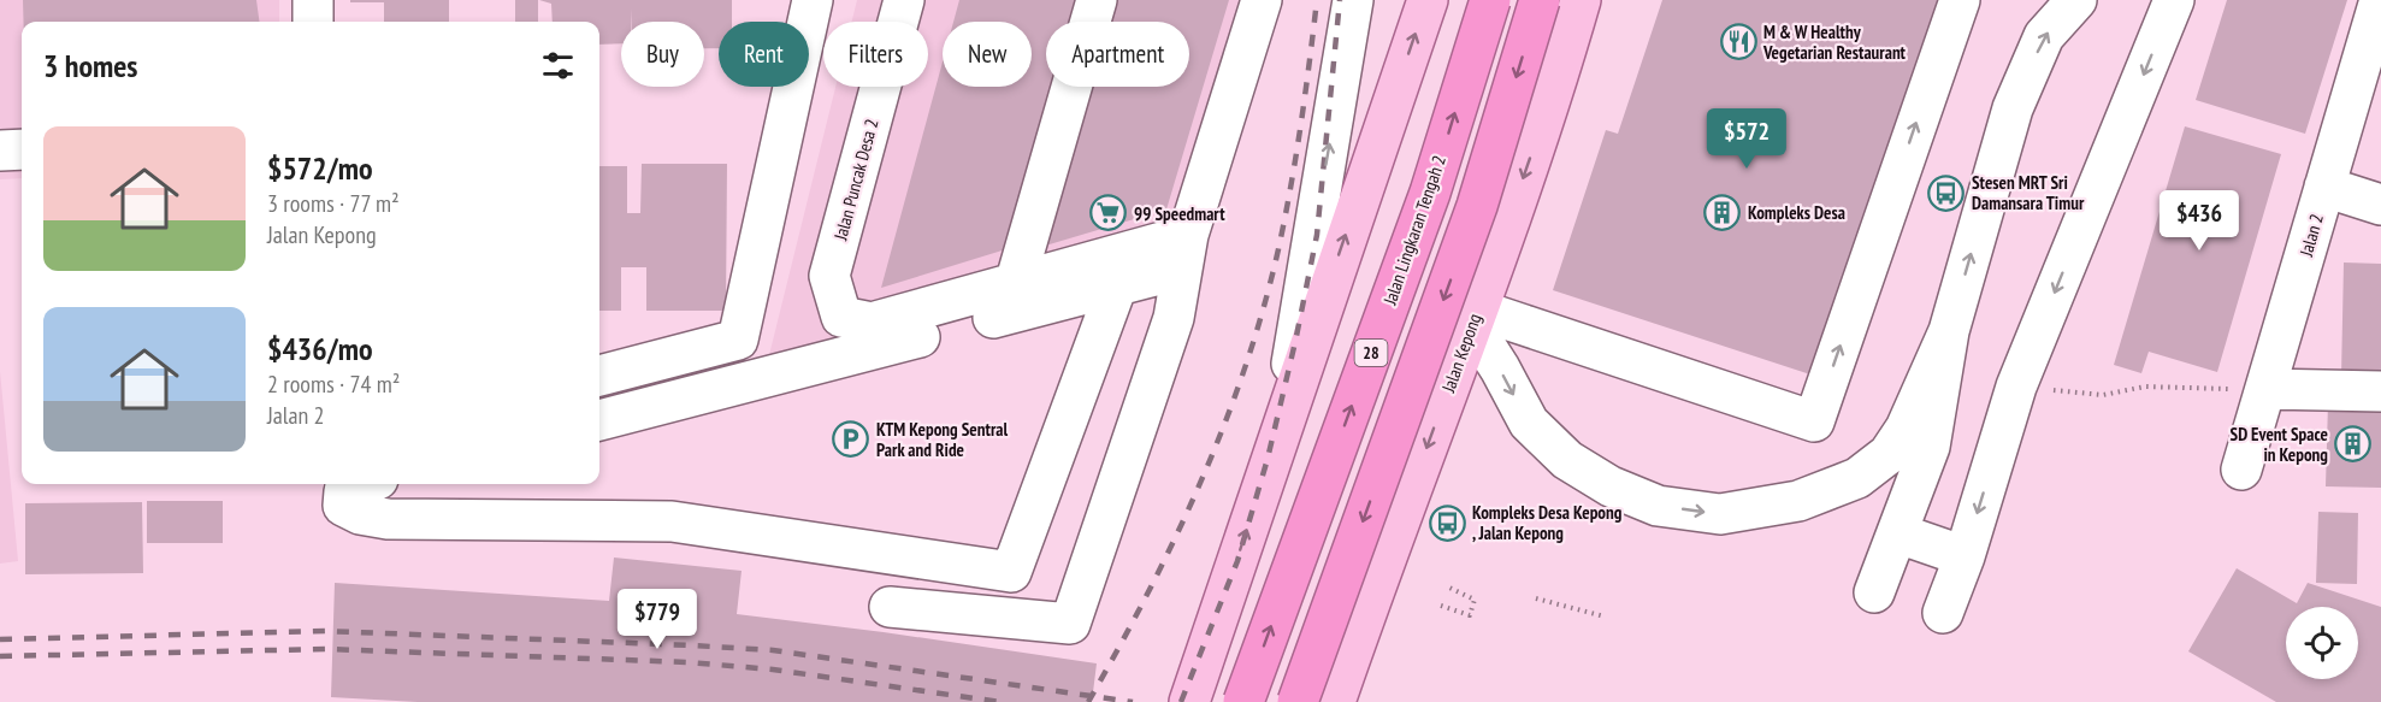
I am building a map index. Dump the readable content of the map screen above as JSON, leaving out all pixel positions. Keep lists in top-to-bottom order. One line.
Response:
{"streets":{"highway":["Jalan Lingkaran Tengah 2","28"],"main road":["Jalan Kepong"],"street":["Jalan Puncak Desa 2","Jalan 2"]},"places":{"restaurant":["M & W Healthy Vegetarian Restaurant"],"bus stop":["Stesen MRT Sri Damansara Timur","Kompleks Desa Kepong , Jalan Kepong"],"building":["Kompleks Desa","SD Event Space in Kepong"],"supermarket":["99 Speedmart"],"parking":["KTM Kepong Sentral Park and Ride"]},"page":{"chip":["Buy","Rent","Filters","New","Apartment"],"heading":"3 homes","price":["$572","$436","$779"],"list":[{"name":"$572/mo","note":"3 rooms · 77 m² · Jalan Kepong"},{"name":"$436/mo","note":"2 rooms · 74 m² · Jalan 2"}]}}
